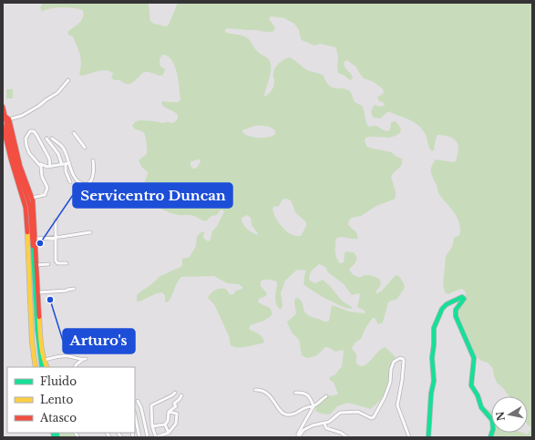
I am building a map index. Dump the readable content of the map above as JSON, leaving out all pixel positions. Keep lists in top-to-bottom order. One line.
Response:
{"places":["Servicentro Duncan","Arturo's"],"legend":["Fluido","Lento","Atasco"],"north":"left"}
